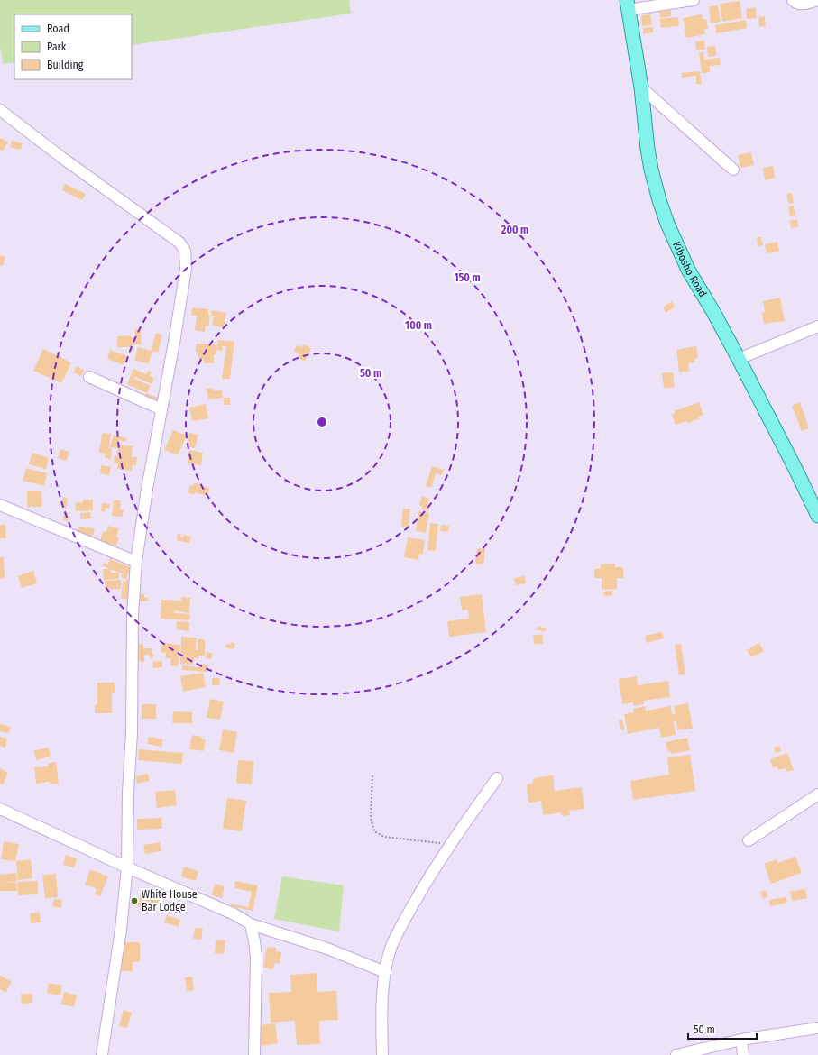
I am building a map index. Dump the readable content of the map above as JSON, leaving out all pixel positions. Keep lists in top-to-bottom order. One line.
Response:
{"streets":{"main road":["Kibosho Road"]},"places":["White House Bar Lodge"],"legend":["Road","Park","Building"],"scale_bar":"50 m","rings":["200 m","150 m","100 m","50 m"]}
